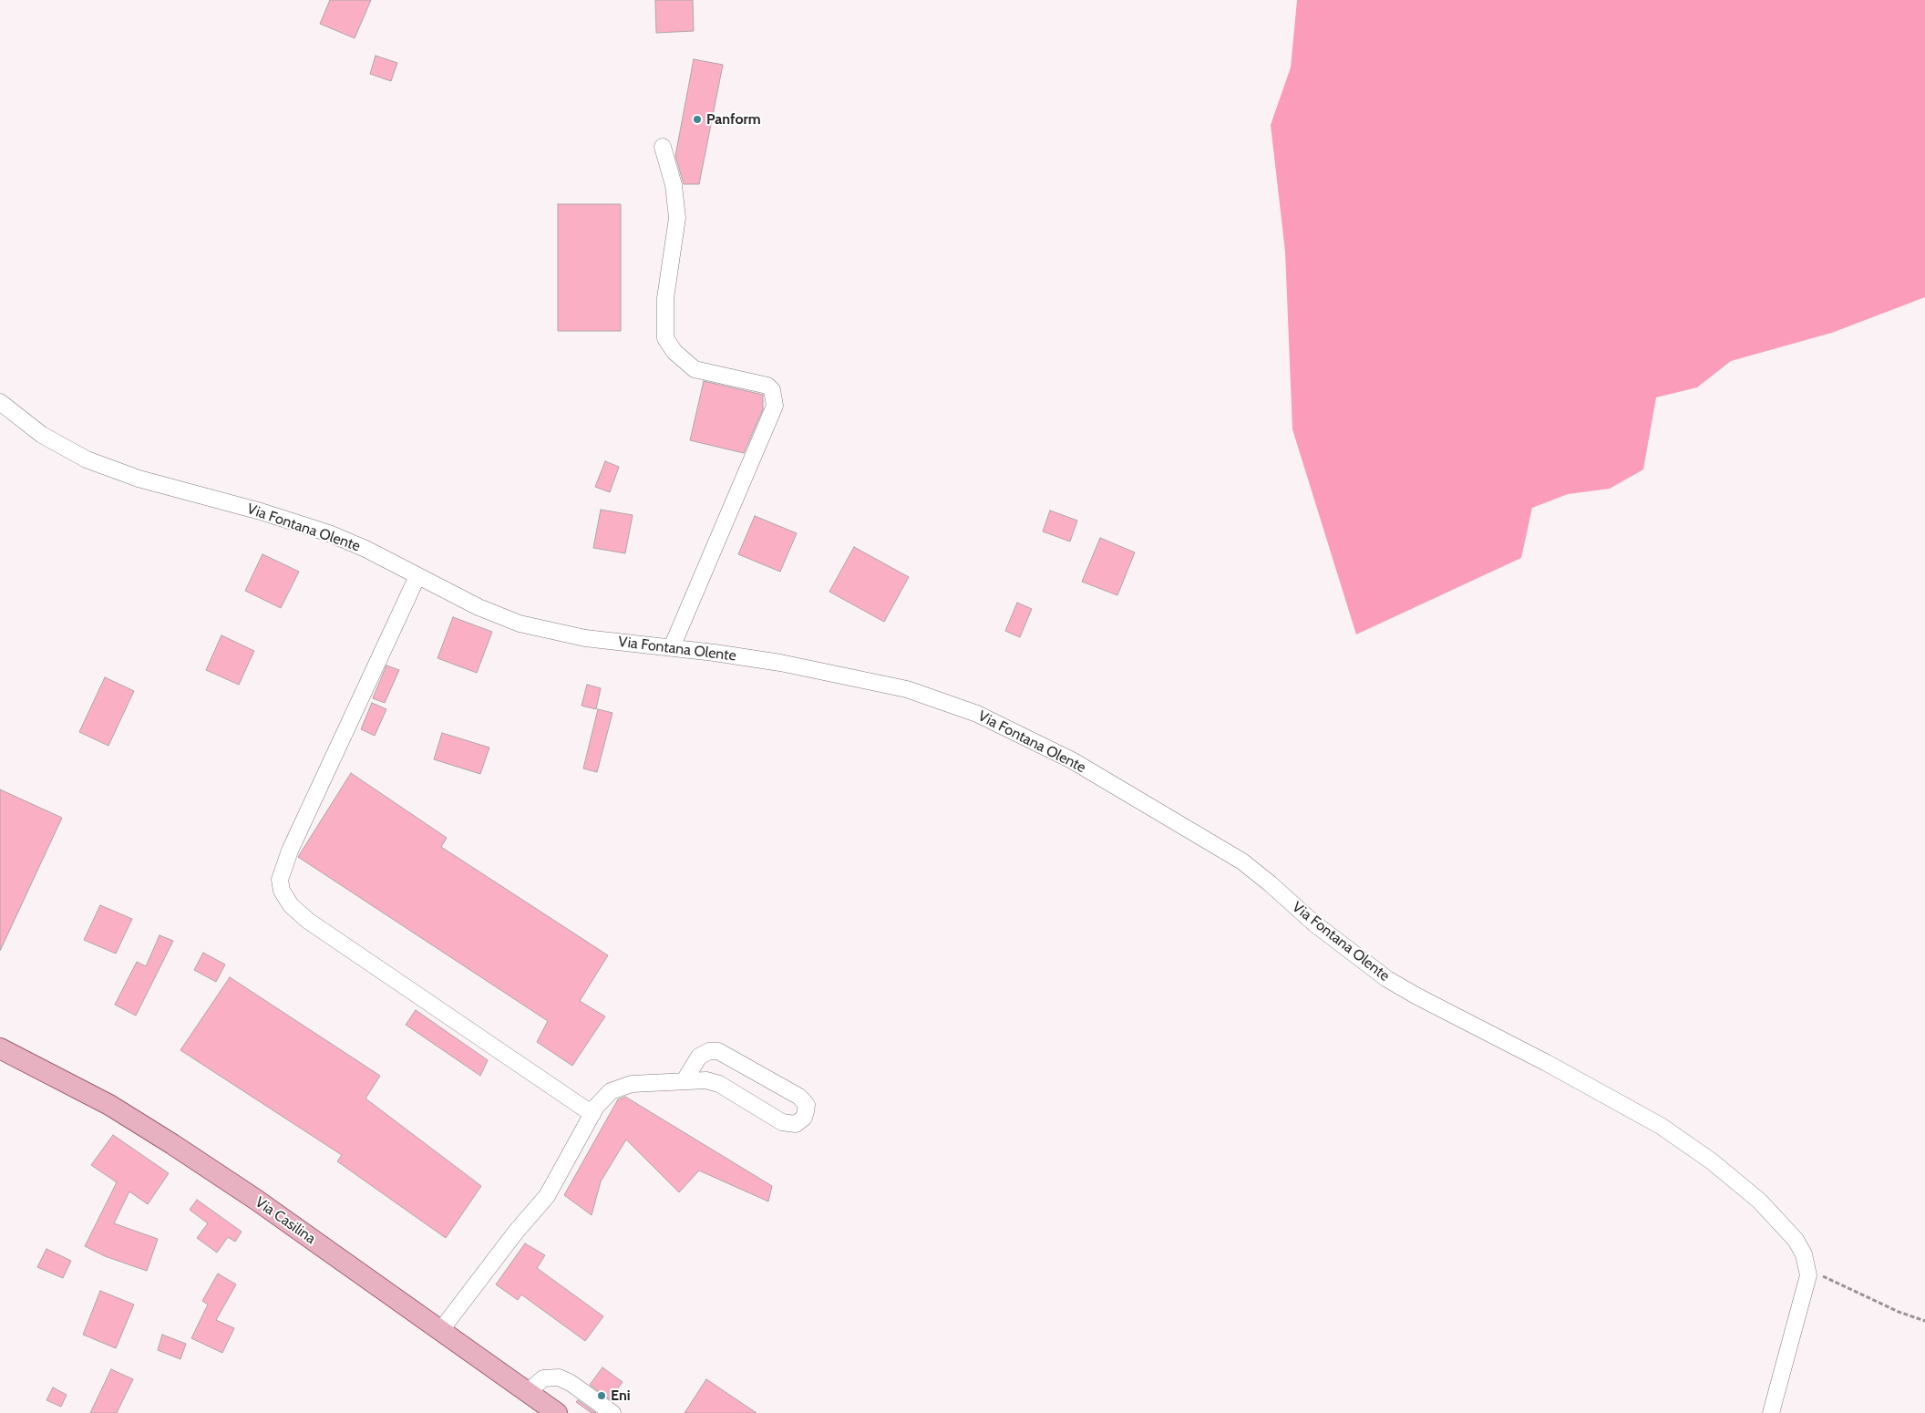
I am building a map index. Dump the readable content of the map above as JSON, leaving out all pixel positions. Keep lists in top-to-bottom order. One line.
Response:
{"streets":{"main road":["Via Casilina"],"street":["Via Fontana Olente"]},"places":["Panform","Eni"]}
